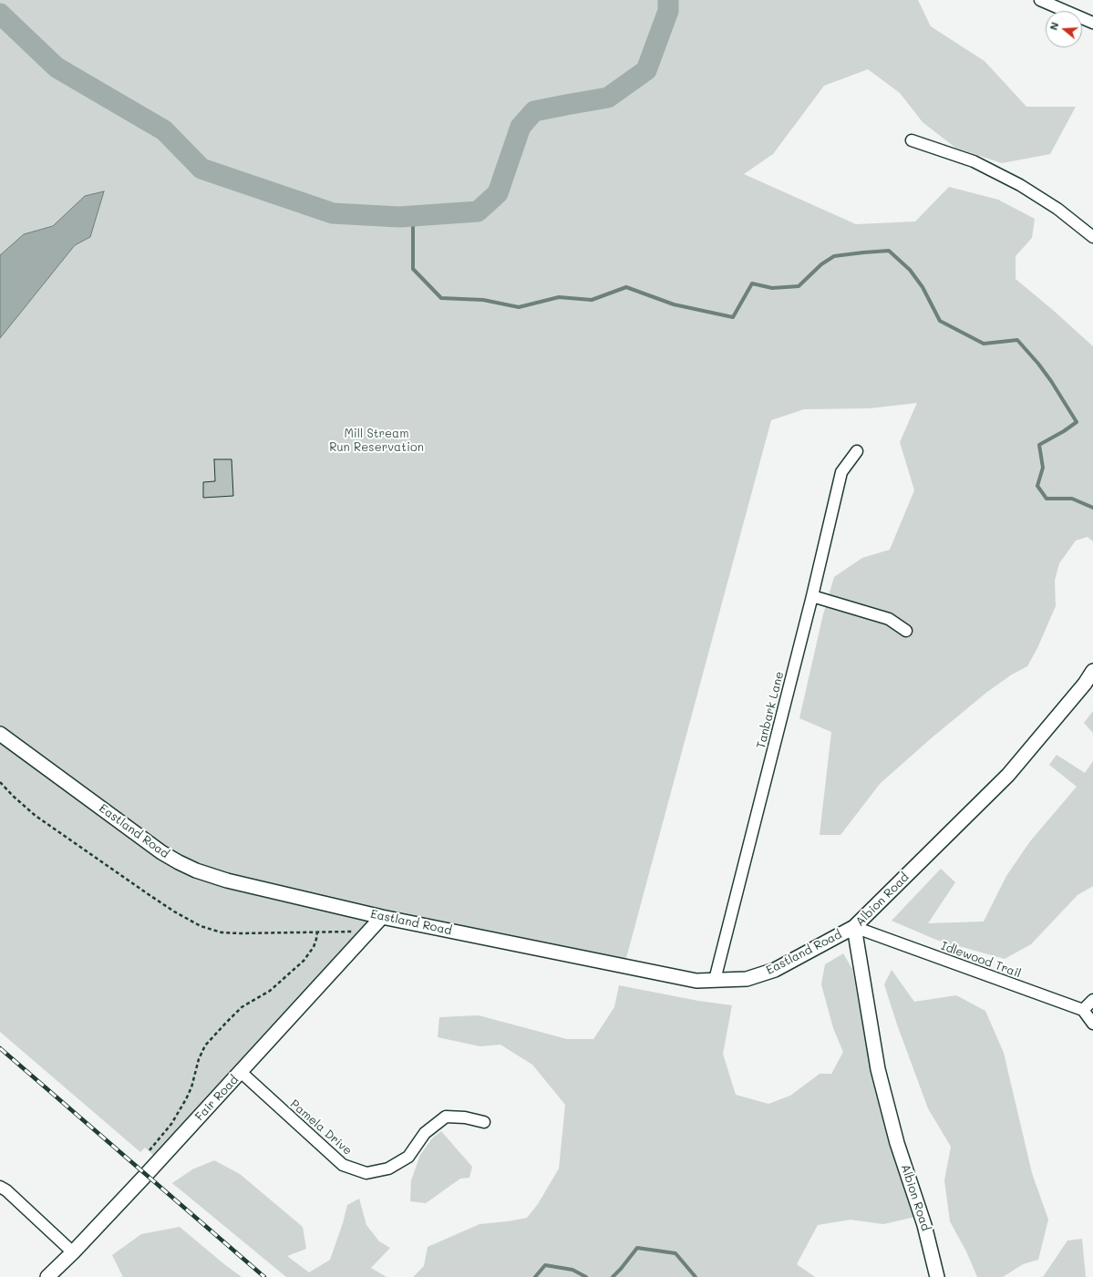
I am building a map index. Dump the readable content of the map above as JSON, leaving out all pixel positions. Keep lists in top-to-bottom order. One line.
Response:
{"streets":{"street":["Tanbark Lane","Eastland Road","Albion Road","Idlewood Trail","Fair Road","Pamela Drive"]},"crossings":[["Tanbark Lane","Eastland Road"],["Eastland Road","Albion Road"],["Eastland Road","Idlewood Trail"],["Eastland Road","Fair Road"],["Albion Road","Idlewood Trail"],["Fair Road","Pamela Drive"]],"parks":["Mill Stream Run Reservation"],"north":"left"}
